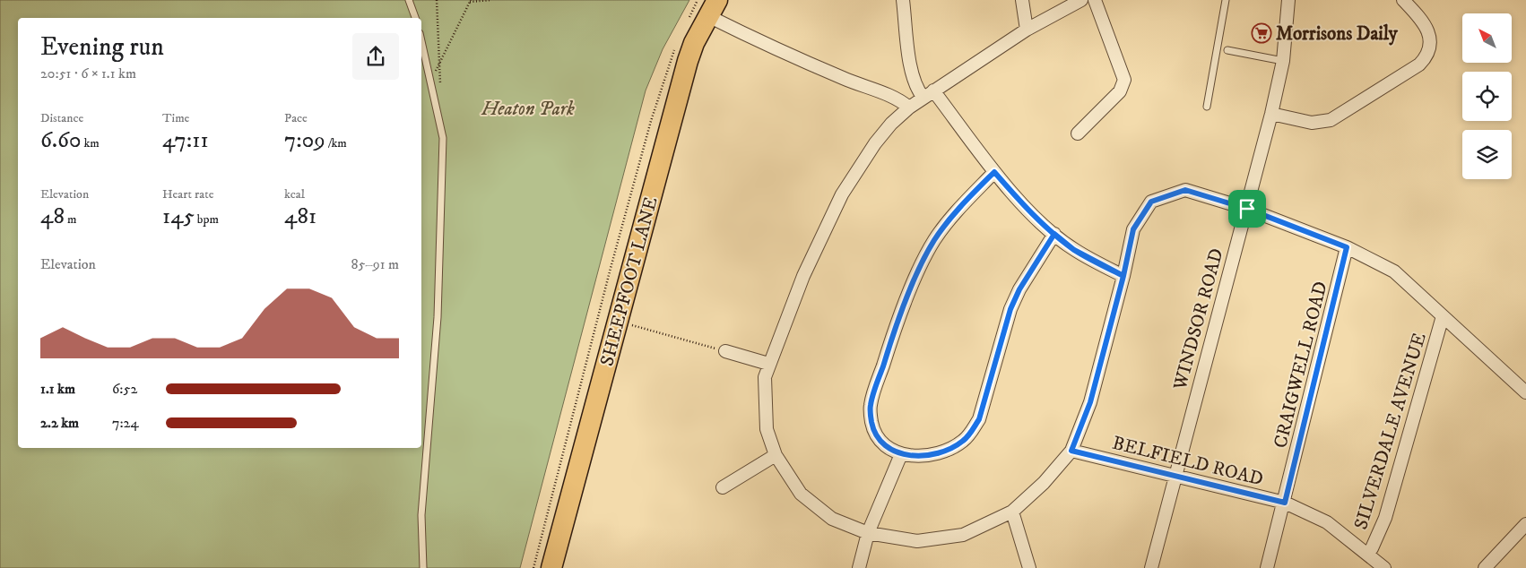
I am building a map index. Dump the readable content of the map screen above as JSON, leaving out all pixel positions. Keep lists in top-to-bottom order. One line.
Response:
{"streets":{"main road":["SHEEPFOOT LANE"],"street":["WINDSOR ROAD","CRAIGWELL ROAD","SILVERDALE AVENUE","BELFIELD ROAD"]},"crossings":[["WINDSOR ROAD","BELFIELD ROAD"],["CRAIGWELL ROAD","BELFIELD ROAD"],["SILVERDALE AVENUE","BELFIELD ROAD"]],"parks":["Heaton Park"],"places":{"supermarket":["Morrisons Daily"]},"north":"top left","page":{"heading":["Evening run","20:51 · 6 × 1.1 km"],"stats":[["Distance","6.60 km"],["Time","47:11"],["Pace","7:09 /km"],["Elevation","48 m"],["Heart rate","145 bpm"],["kcal","481"]],"chart":["Elevation","85–91 m"],"list":[{"name":"1.1 km","note":"6:52"},{"name":"2.2 km","note":"7:24"}]}}
